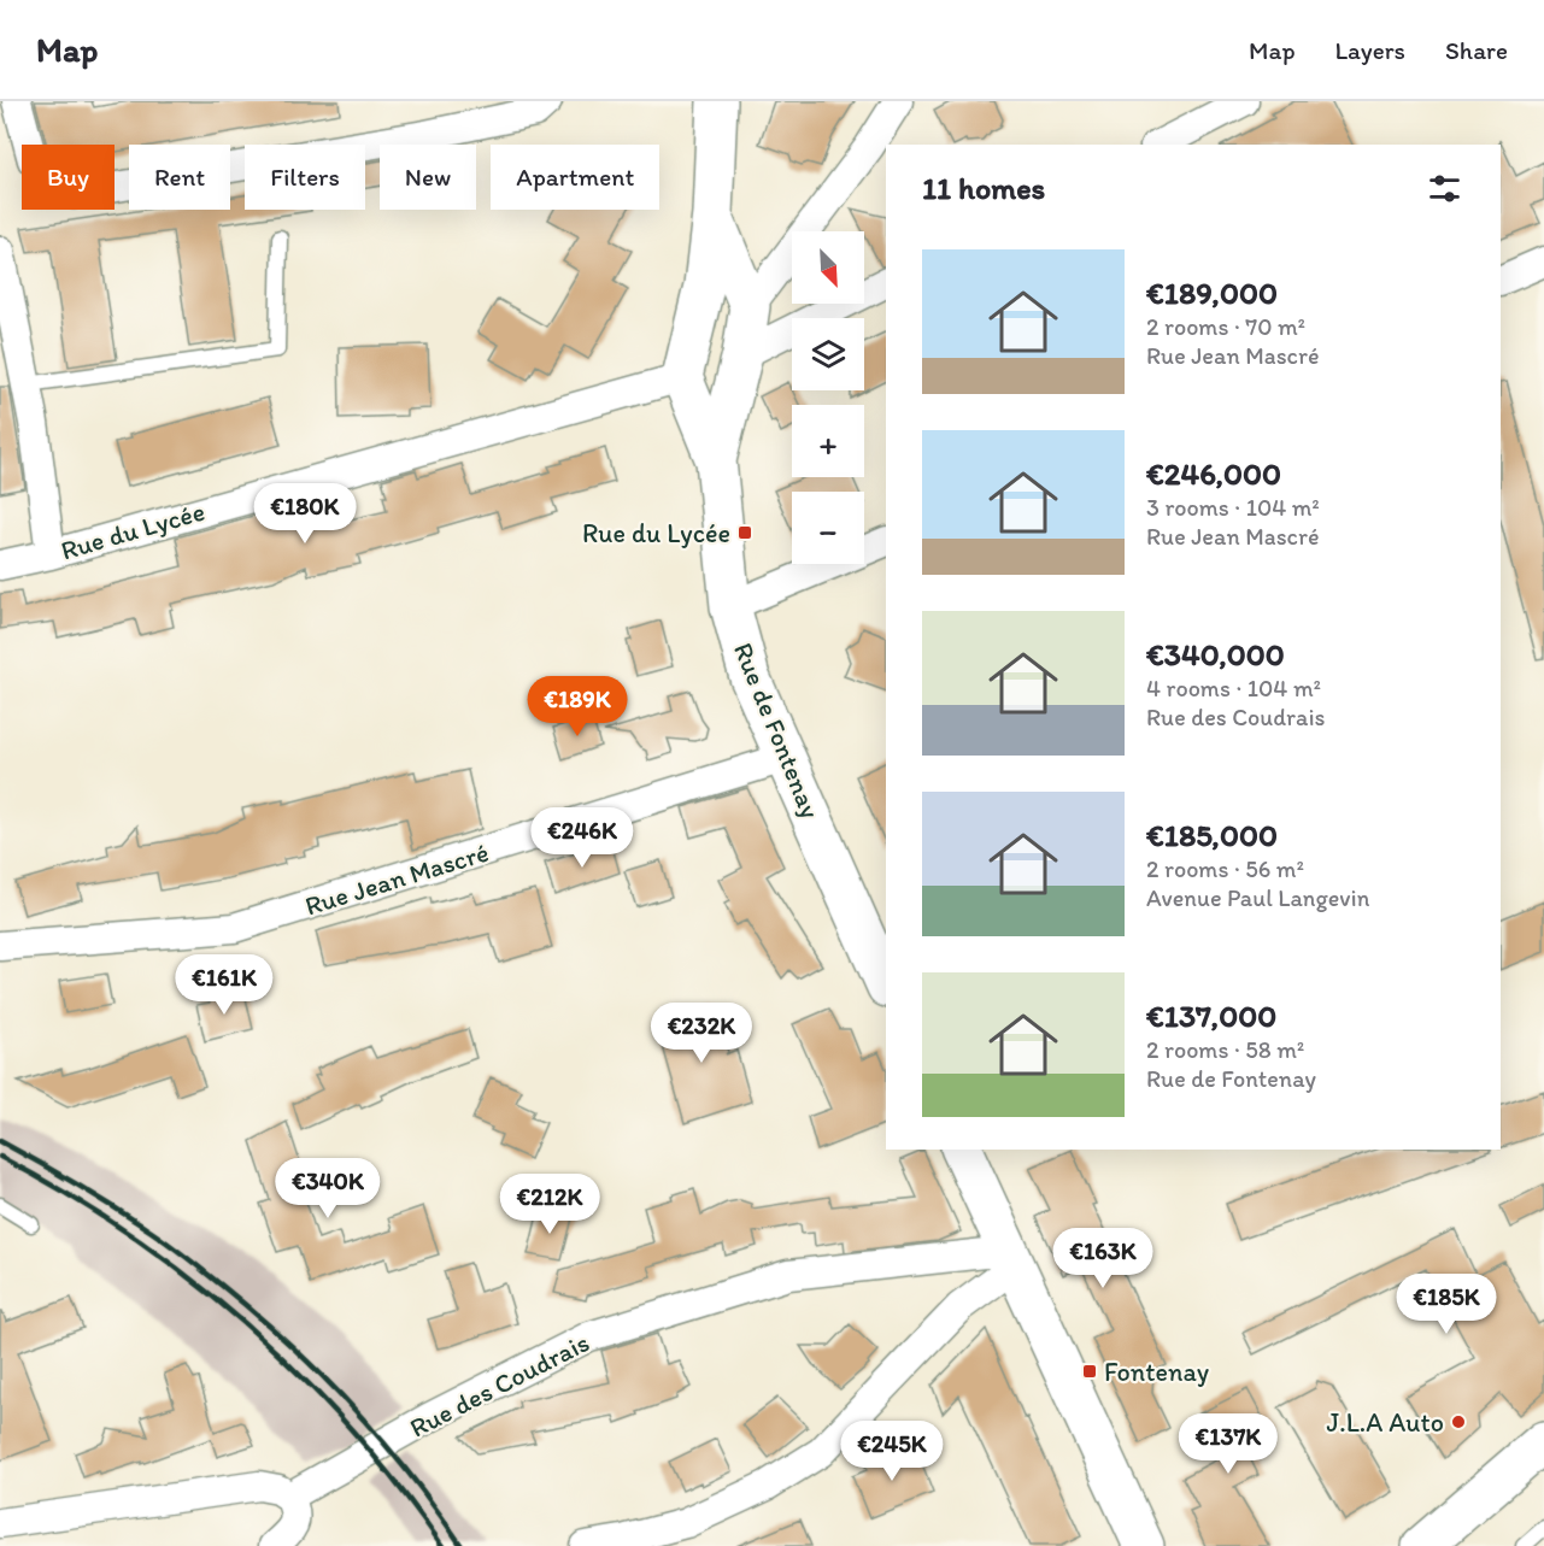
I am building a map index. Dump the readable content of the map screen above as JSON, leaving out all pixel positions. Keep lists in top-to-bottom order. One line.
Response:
{"streets":{"main road":["Rue de Fontenay"],"street":["Rue du Lycée","Rue Jean Mascré","Rue des Coudrais"]},"crossings":[["Rue du Lycée","Rue de Fontenay"],["Rue de Fontenay","Rue Jean Mascré"]],"places":{"transit":["Rue du Lycée","Fontenay"],"other":["J.L.A Auto"]},"north":"bottom right","page":{"header":"Map","nav":["Map","Layers","Share"],"chip":["Buy","Rent","Filters","New","Apartment"],"heading":"11 homes","map_buttons":["+","−"],"list":[{"name":"€189,000","note":"2 rooms · 70 m² · Rue Jean Mascré"},{"name":"€246,000","note":"3 rooms · 104 m² · Rue Jean Mascré"},{"name":"€340,000","note":"4 rooms · 104 m² · Rue des Coudrais"},{"name":"€185,000","note":"2 rooms · 56 m² · Avenue Paul Langevin"},{"name":"€137,000","note":"2 rooms · 58 m² · Rue de Fontenay"}],"price":["€180K","€189K","€246K","€161K","€232K","€340K","€212K","€163K","€185K","€137K","€245K"]}}
